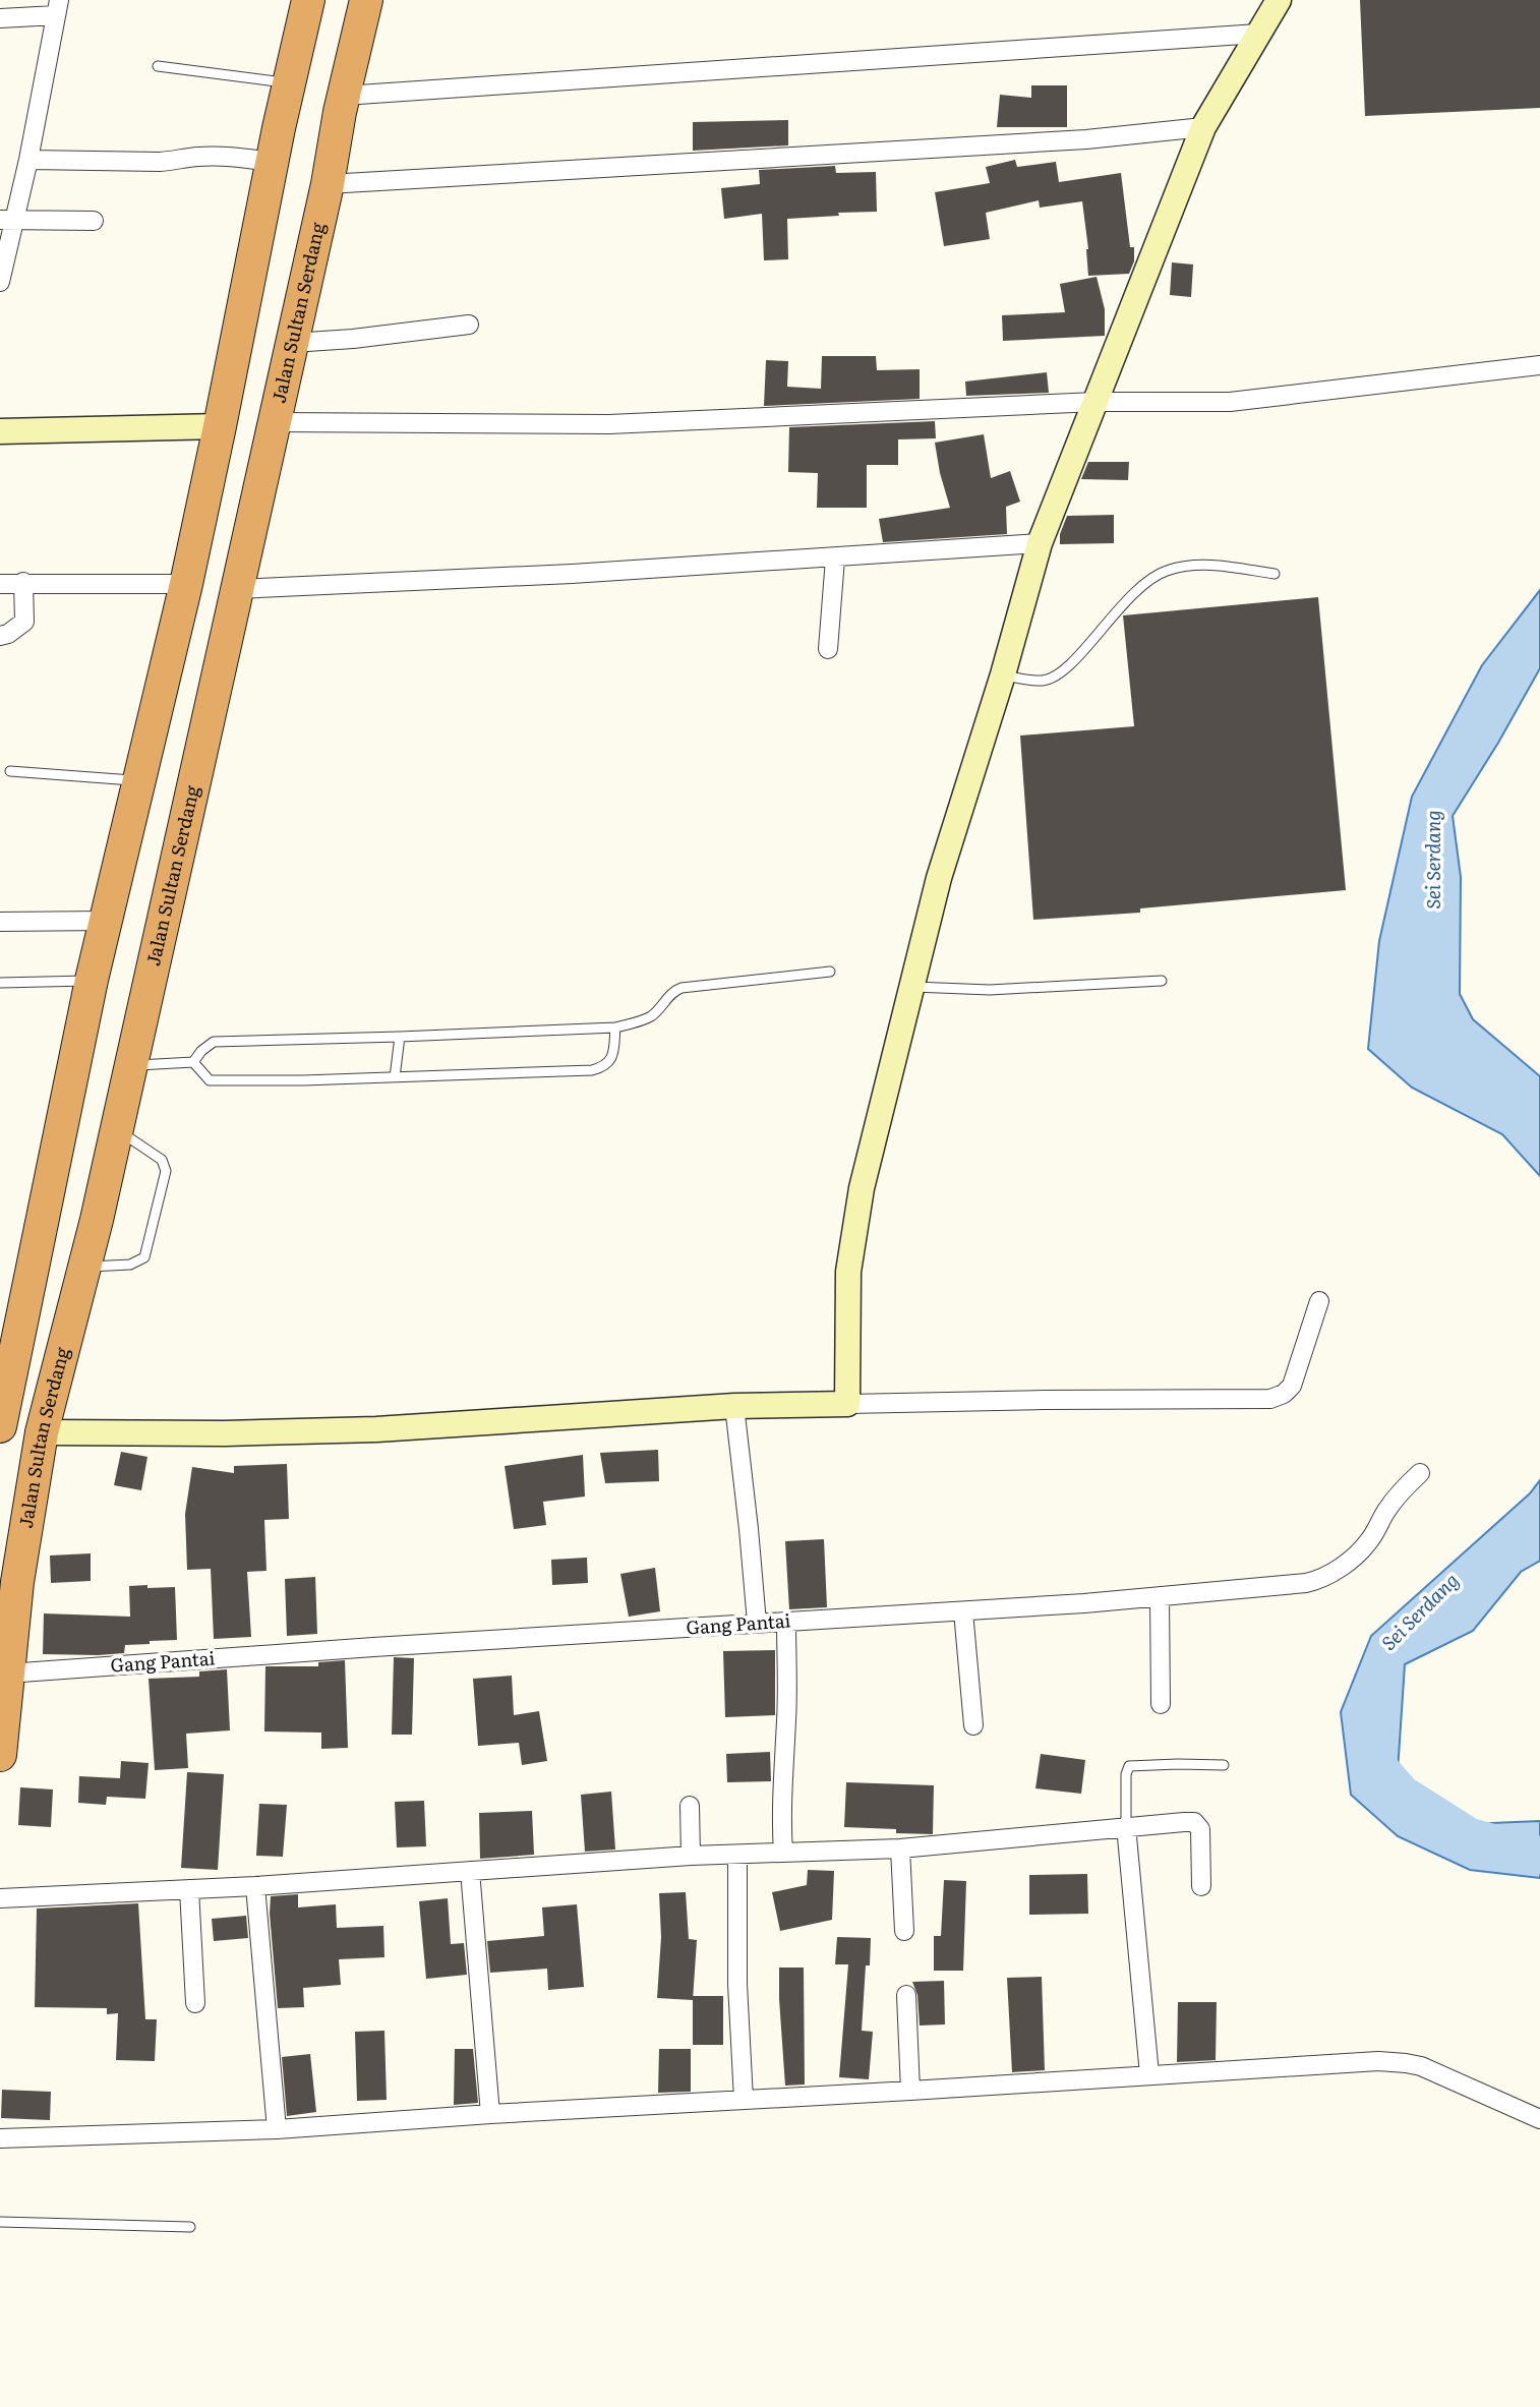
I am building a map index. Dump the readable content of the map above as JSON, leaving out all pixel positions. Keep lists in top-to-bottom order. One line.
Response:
{"streets":{"highway":["Jalan Sultan Serdang"],"street":["Gang Pantai"]},"crossings":[["Jalan Sultan Serdang","Gang Pantai"]],"water":["Sei Serdang"]}
